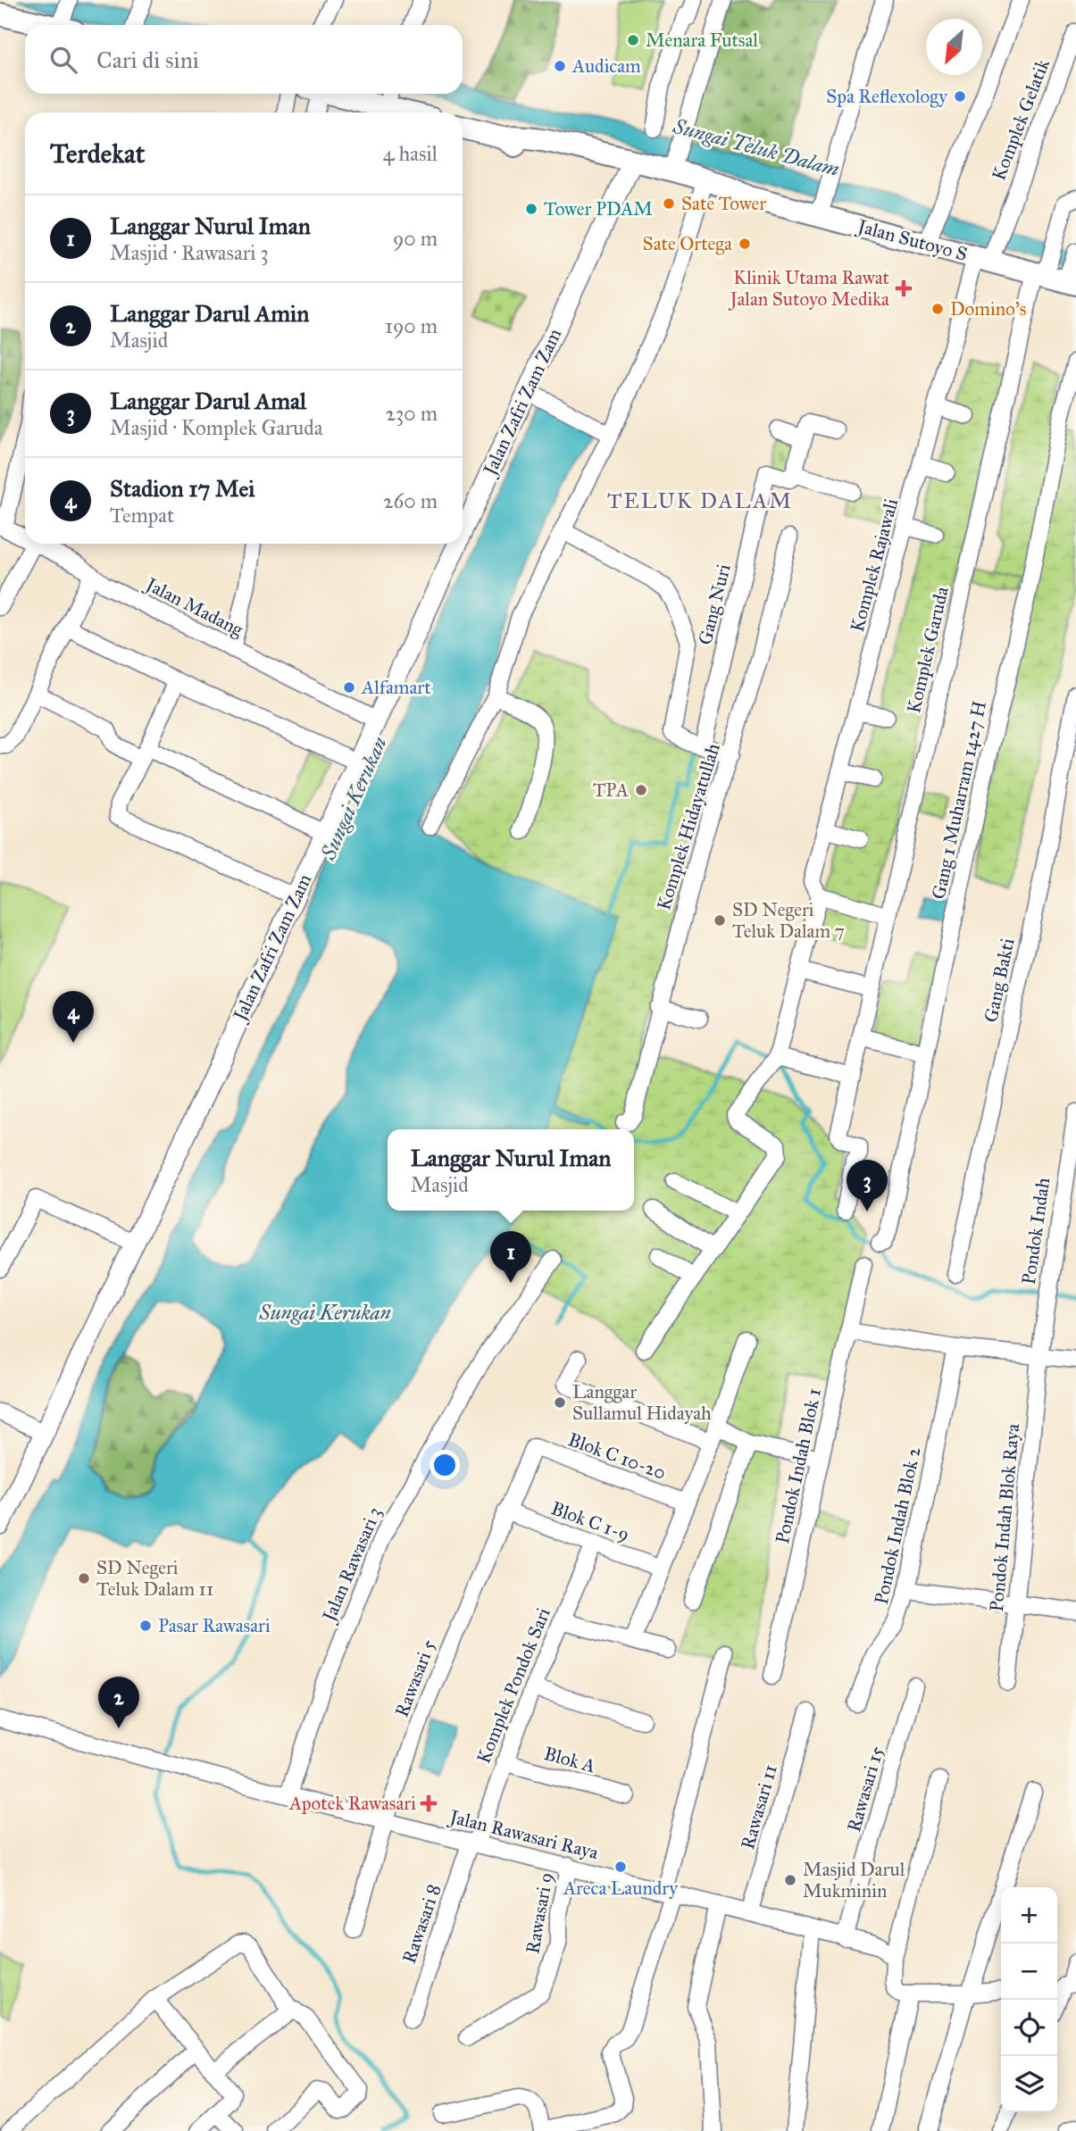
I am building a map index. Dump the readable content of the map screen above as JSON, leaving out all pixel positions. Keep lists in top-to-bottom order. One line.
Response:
{"streets":{"highway":["Jalan Sutoyo S"],"main road":["Jalan Zafri Zam Zam"],"street":["Komplek Gelatik","Komplek Rajawali","Gang Nuri","Jalan Madang","Komplek Garuda","Gang 1 Muharram 1427 H","Komplek Hidayatullah","Gang Bakti","Pondok Indah","Blok C 10-20","Pondok Indah Blok 1","Pondok Indah Blok Raya","Blok C 1-9","Pondok Indah Blok 2","Jalan Rawasari 3","Rawasari 5","Komplek Pondok Sari","Blok A","Rawasari 15","Rawasari 11","Jalan Rawasari Raya","Rawasari 9","Rawasari 8"]},"crossings":[["Komplek Gelatik","Jalan Sutoyo S"],["Komplek Gelatik","Komplek Rajawali"],["Jalan Sutoyo S","Jalan Zafri Zam Zam"],["Jalan Sutoyo S","Komplek Rajawali"],["Jalan Sutoyo S","Komplek Garuda"],["Jalan Zafri Zam Zam","Jalan Madang"],["Pondok Indah","Pondok Indah Blok Raya"],["Blok C 10-20","Rawasari 5"],["Blok C 1-9","Rawasari 5"],["Blok C 1-9","Komplek Pondok Sari"],["Jalan Rawasari 3","Jalan Rawasari Raya"],["Rawasari 5","Jalan Rawasari Raya"],["Komplek Pondok Sari","Blok A"],["Komplek Pondok Sari","Jalan Rawasari Raya"],["Komplek Pondok Sari","Rawasari 8"],["Rawasari 15","Jalan Rawasari Raya"],["Rawasari 11","Jalan Rawasari Raya"],["Jalan Rawasari Raya","Rawasari 9"],["Jalan Rawasari Raya","Rawasari 8"]],"districts":["TELUK DALAM"],"water":["Sungai Teluk Dalam","Sungai Kerukan"],"places":{"other":["Menara Futsal","Audicam","Spa Reflexology","Sate Tower","Tower PDAM","Sate Ortega","Domino's","Alfamart","TPA","SD Negeri Teluk Dalam 7","Langgar Sullamul Hidayah","SD Negeri Teluk Dalam 11","Pasar Rawasari","Areca Laundry","Masjid Darul Mukminin"],"health":["Klinik Utama Rawat Jalan Sutoyo Medika","Apotek Rawasari"]},"north":"bottom left","page":{"search":"Cari di sini","heading":["Terdekat","4 hasil"],"list":[{"mark":"1","name":"Langgar Nurul Iman","note":"Masjid · Rawasari 3","value":"90 m"},{"mark":"2","name":"Langgar Darul Amin","note":"Masjid","value":"190 m"},{"mark":"3","name":"Langgar Darul Amal","note":"Masjid · Komplek Garuda","value":"230 m"},{"mark":"4","name":"Stadion 17 Mei","note":"Tempat","value":"260 m"}],"pins":["4","3","1","2"],"popup":["Langgar Nurul Iman","Masjid"],"map_buttons":["+","−"]}}
